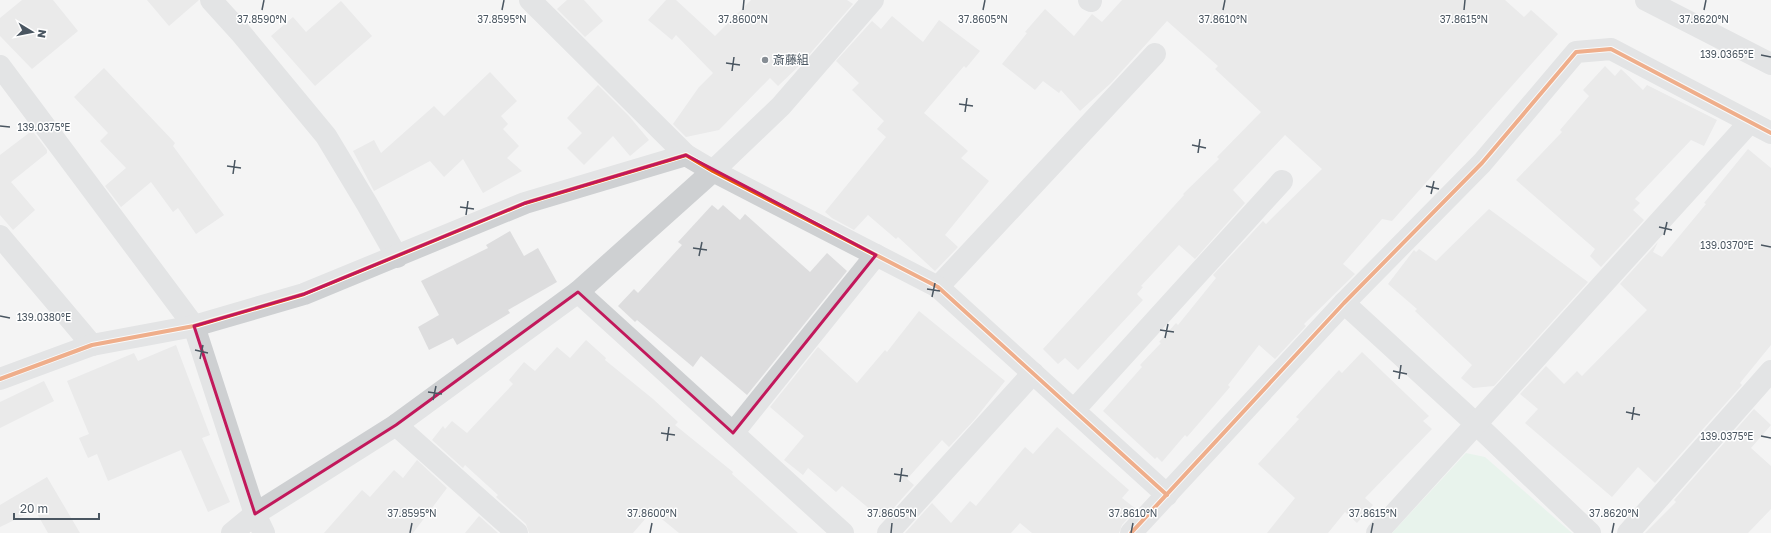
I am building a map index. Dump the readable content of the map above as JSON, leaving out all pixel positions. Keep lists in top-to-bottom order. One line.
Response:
{"places":["斎藤組"],"scale_bar":"20 m","north":"right","coordinates":["37.8590°N","37.8595°N","37.8600°N","37.8605°N","37.8610°N","37.8615°N","37.8620°N","139.0365°E","139.0375°E","139.0370°E","139.0380°E"]}
